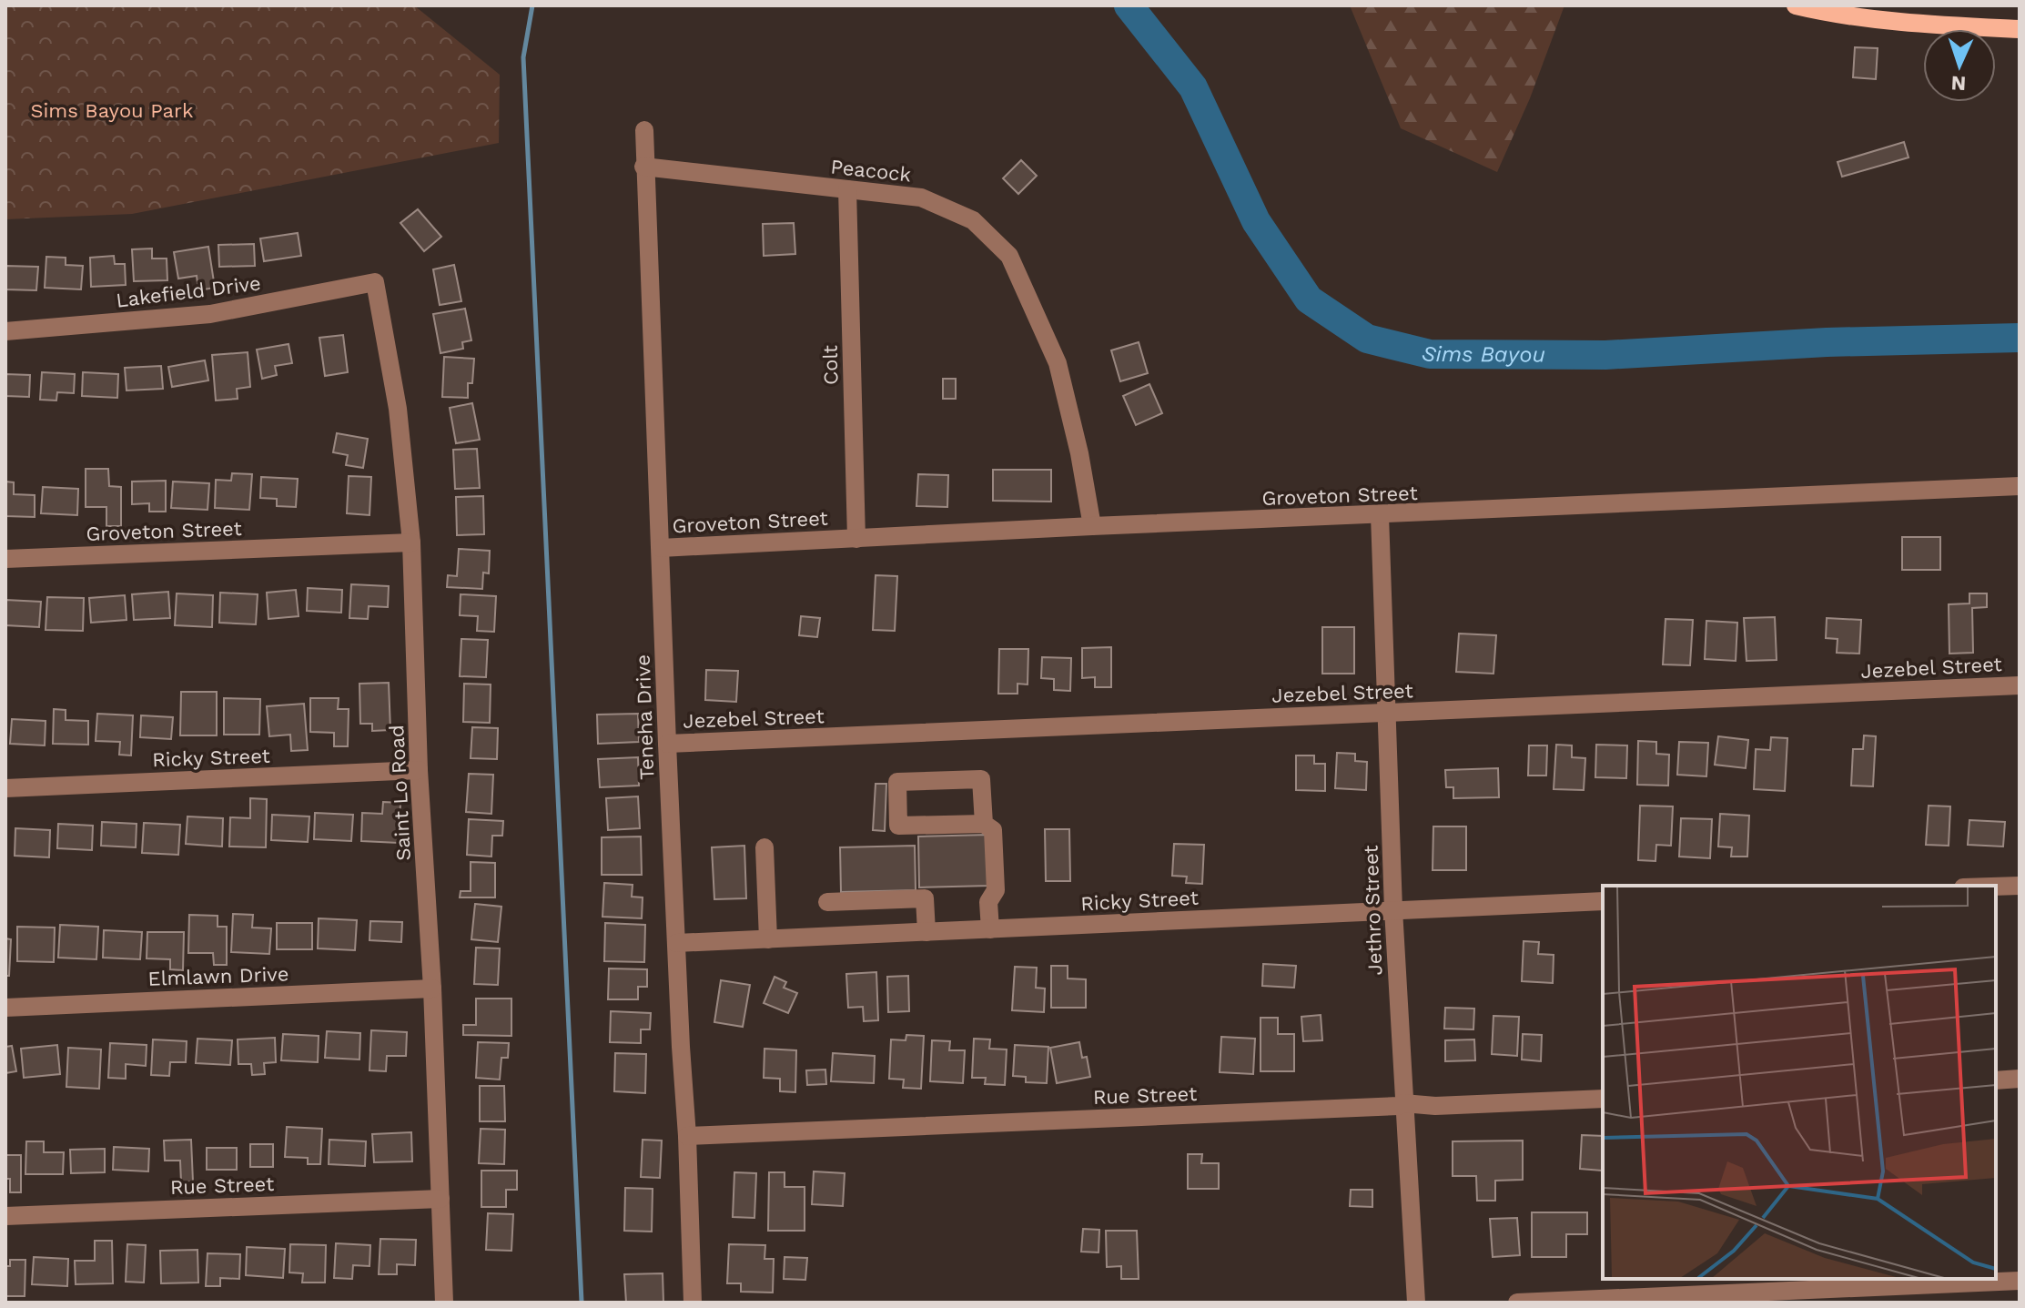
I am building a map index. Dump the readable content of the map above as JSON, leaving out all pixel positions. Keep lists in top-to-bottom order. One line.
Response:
{"streets":{"street":["Peacock","Lakefield Drive","Colt","Groveton Street","Jezebel Street","Teneha Drive","Ricky Street","Saint Lo Road","Jethro Street","Elmlawn Drive","Rue Street"]},"crossings":[["Peacock","Colt"],["Peacock","Groveton Street"],["Peacock","Teneha Drive"],["Lakefield Drive","Saint Lo Road"],["Colt","Groveton Street"],["Groveton Street","Teneha Drive"],["Groveton Street","Saint Lo Road"],["Groveton Street","Jethro Street"],["Jezebel Street","Teneha Drive"],["Jezebel Street","Jethro Street"],["Teneha Drive","Ricky Street"],["Teneha Drive","Rue Street"],["Ricky Street","Saint Lo Road"],["Ricky Street","Jethro Street"],["Saint Lo Road","Elmlawn Drive"],["Saint Lo Road","Rue Street"],["Jethro Street","Rue Street"]],"water":["Sims Bayou"],"parks":["Sims Bayou Park"],"north":"bottom"}
